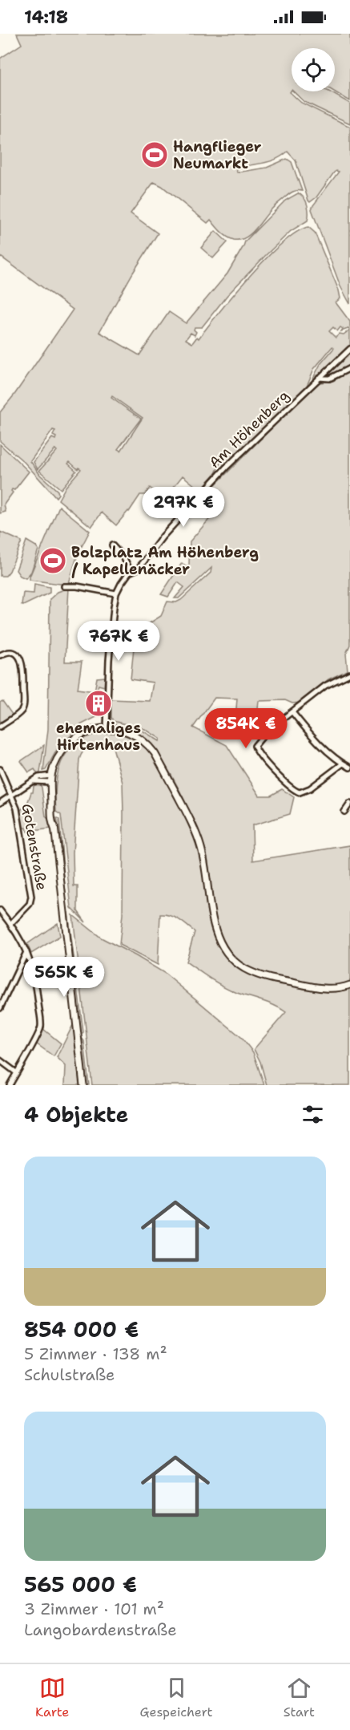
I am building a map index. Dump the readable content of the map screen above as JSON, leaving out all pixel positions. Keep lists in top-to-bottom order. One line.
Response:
{"streets":{"street":["Am Höhenberg","Gotenstraße"]},"places":{"sports":["Hangflieger Neumarkt","Bolzplatz Am Höhenberg / Kapellenäcker"],"building":["ehemaliges Hirtenhaus"]},"page":{"status":"14:18","price":["297K €","767K €","854K €","565K €"],"heading":"4 Objekte","list":[{"name":"854 000 €","note":"5 Zimmer · 138 m² · Schulstraße"},{"name":"565 000 €","note":"3 Zimmer · 101 m² · Langobardenstraße"}],"tabs":["Karte","Gespeichert","Start"]}}
